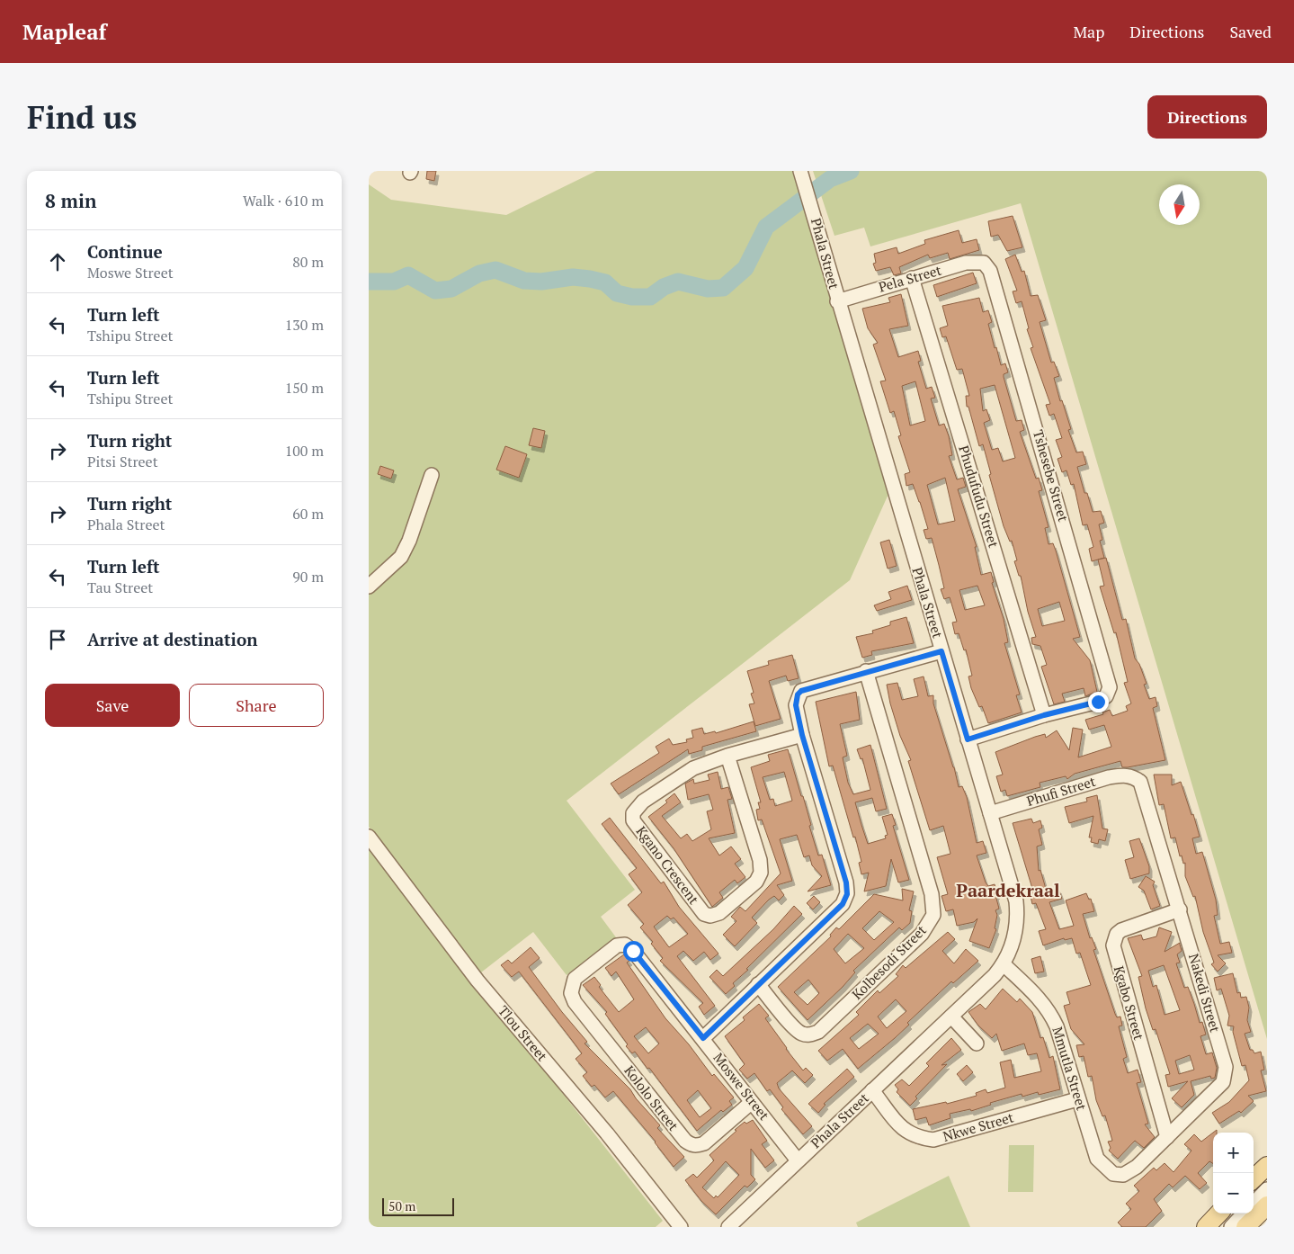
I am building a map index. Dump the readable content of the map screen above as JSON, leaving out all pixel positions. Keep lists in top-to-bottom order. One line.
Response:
{"streets":{"street":["Phala Street","Pela Street","Tshesebe Street","Phudufudu Street","Phufi Street","Kgano Crescent","Kolbesodi Street","Nakedi Street","Kgabo Street","Tlou Street","Mmutla Street","Moswe Street","Kololo Street","Nkwe Street"]},"crossings":[["Phala Street","Pela Street"],["Phala Street","Phufi Street"],["Phala Street","Mmutla Street"],["Phala Street","Moswe Street"],["Phala Street","Nkwe Street"],["Pela Street","Tshesebe Street"],["Pela Street","Phudufudu Street"],["Tshesebe Street","Phudufudu Street"],["Phufi Street","Nakedi Street"],["Nakedi Street","Kgabo Street"],["Nakedi Street","Mmutla Street"],["Mmutla Street","Nkwe Street"],["Moswe Street","Kololo Street"]],"districts":["Paardekraal"],"scale_bar":"50 m","north":"bottom","page":{"header":"Mapleaf","nav":["Map","Directions","Saved"],"buttons":["Directions",["Save","Share"]],"title":"Find us","heading":["8 min","Walk · 610 m"],"list":[["Continue","Moswe Street","80 m"],["Turn left","Tshipu Street","130 m"],["Turn left","Tshipu Street","150 m"],["Turn right","Pitsi Street","100 m"],["Turn right","Phala Street","60 m"],["Turn left","Tau Street","90 m"],"Arrive at destination"],"map_buttons":["+","−"],"scale":"50 m"}}
